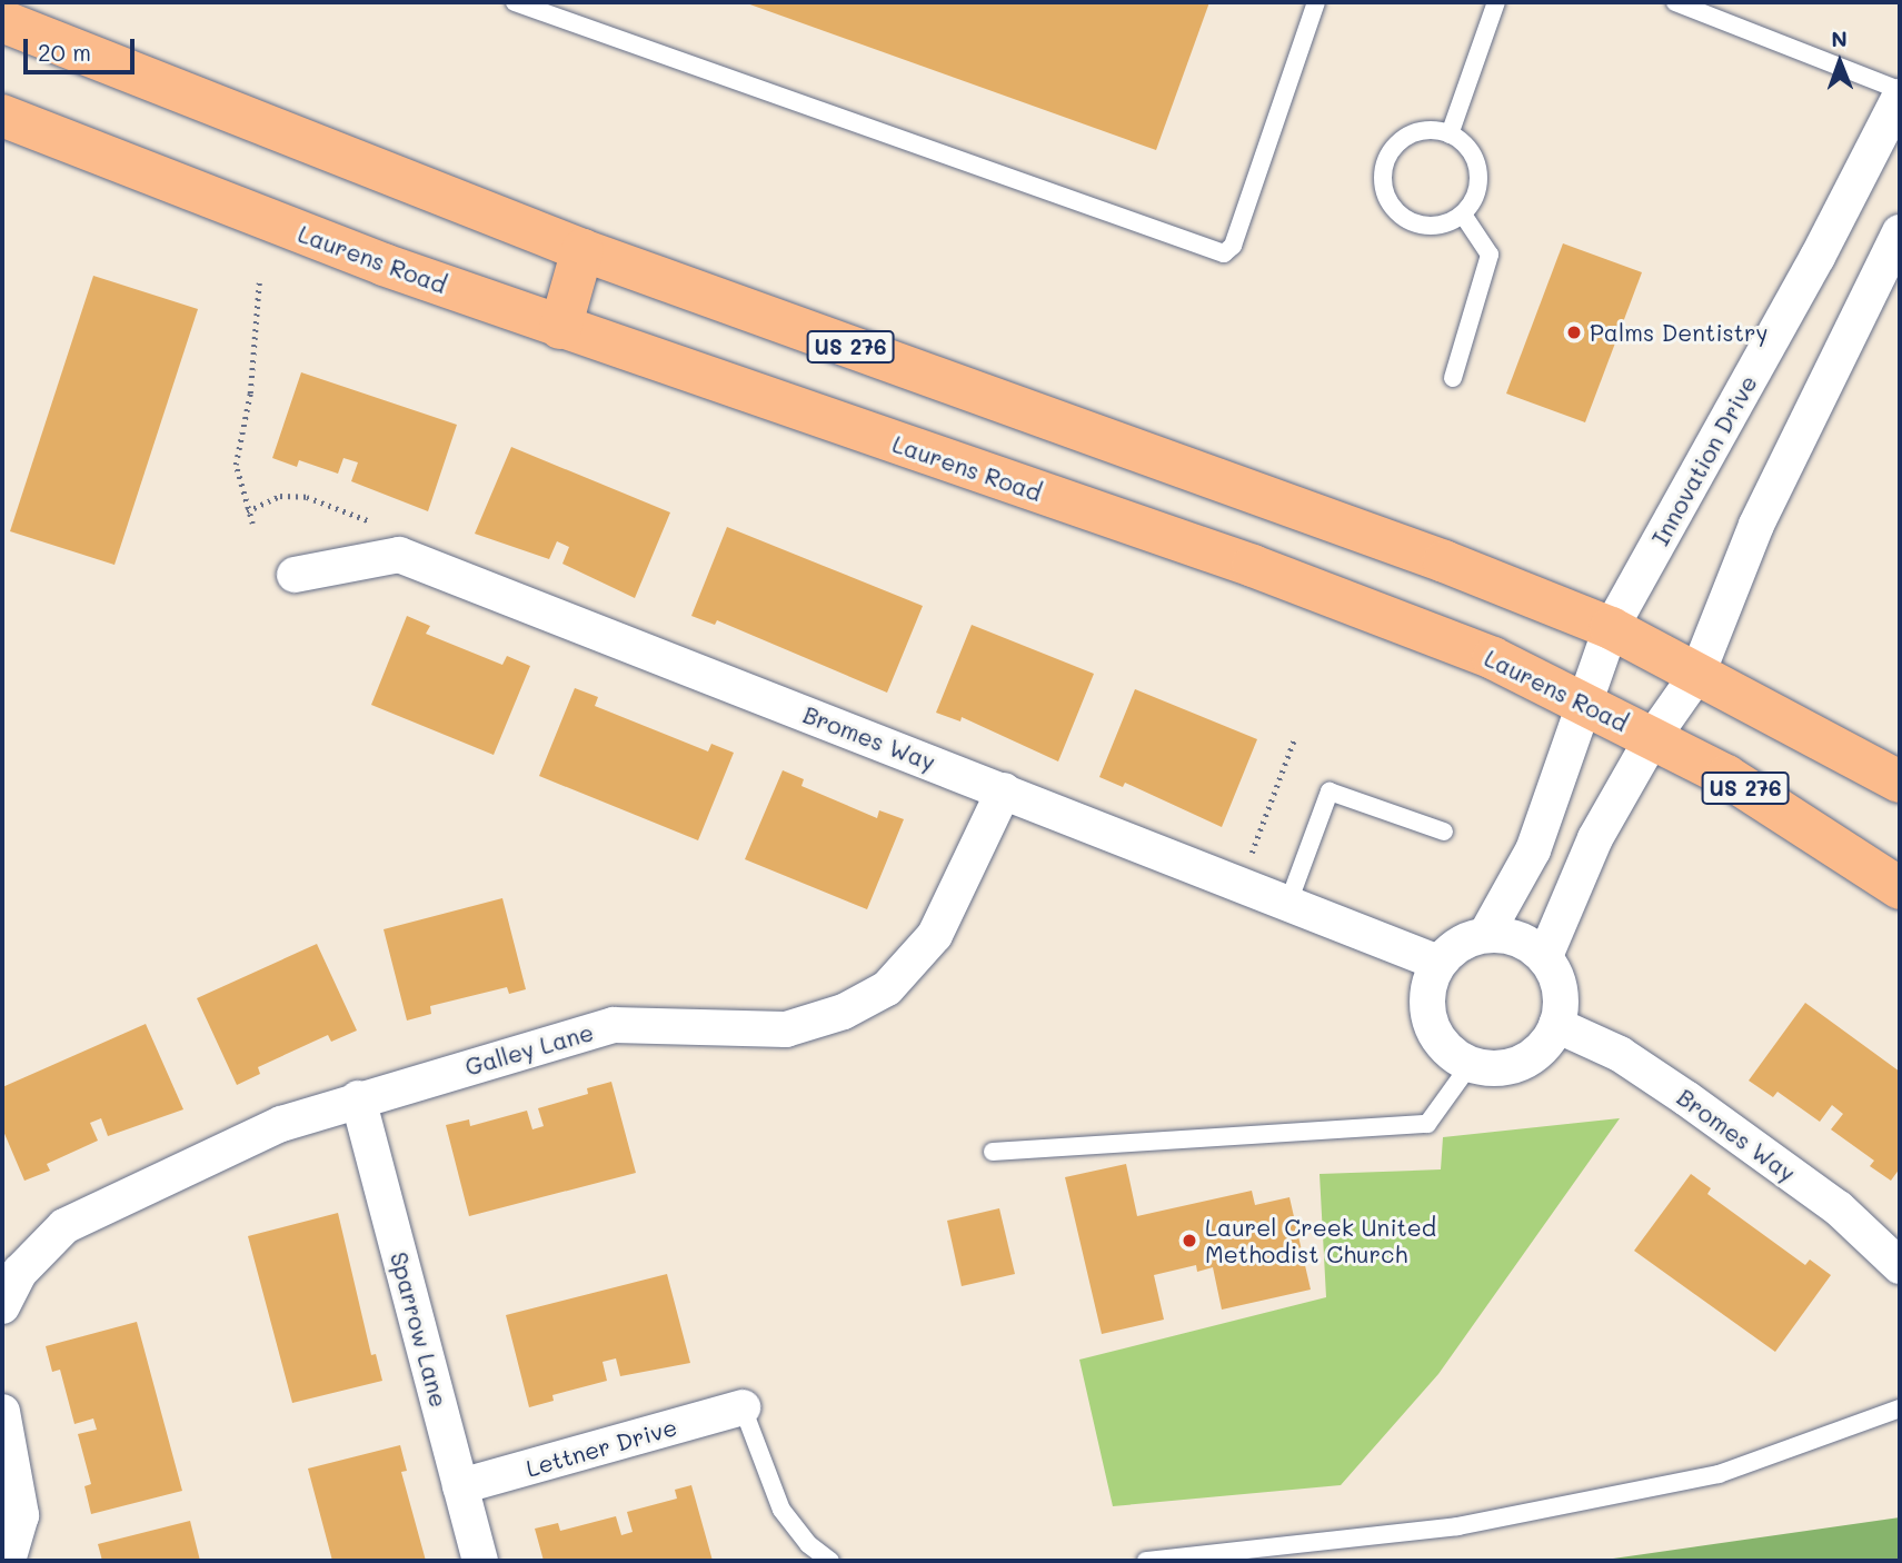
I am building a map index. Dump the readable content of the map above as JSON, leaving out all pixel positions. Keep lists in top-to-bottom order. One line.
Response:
{"streets":{"main road":["Laurens Road","US 276"],"street":["Innovation Drive","Bromes Way","Galley Lane","Sparrow Lane","Lettner Drive"]},"crossings":[["Laurens Road","Innovation Drive"],["US 276","Innovation Drive"],["Innovation Drive","Bromes Way"],["Bromes Way","Galley Lane"],["Galley Lane","Sparrow Lane"],["Sparrow Lane","Lettner Drive"]],"places":["Palms Dentistry","Laurel Creek United Methodist Church"],"scale_bar":"20 m","north":"top"}
